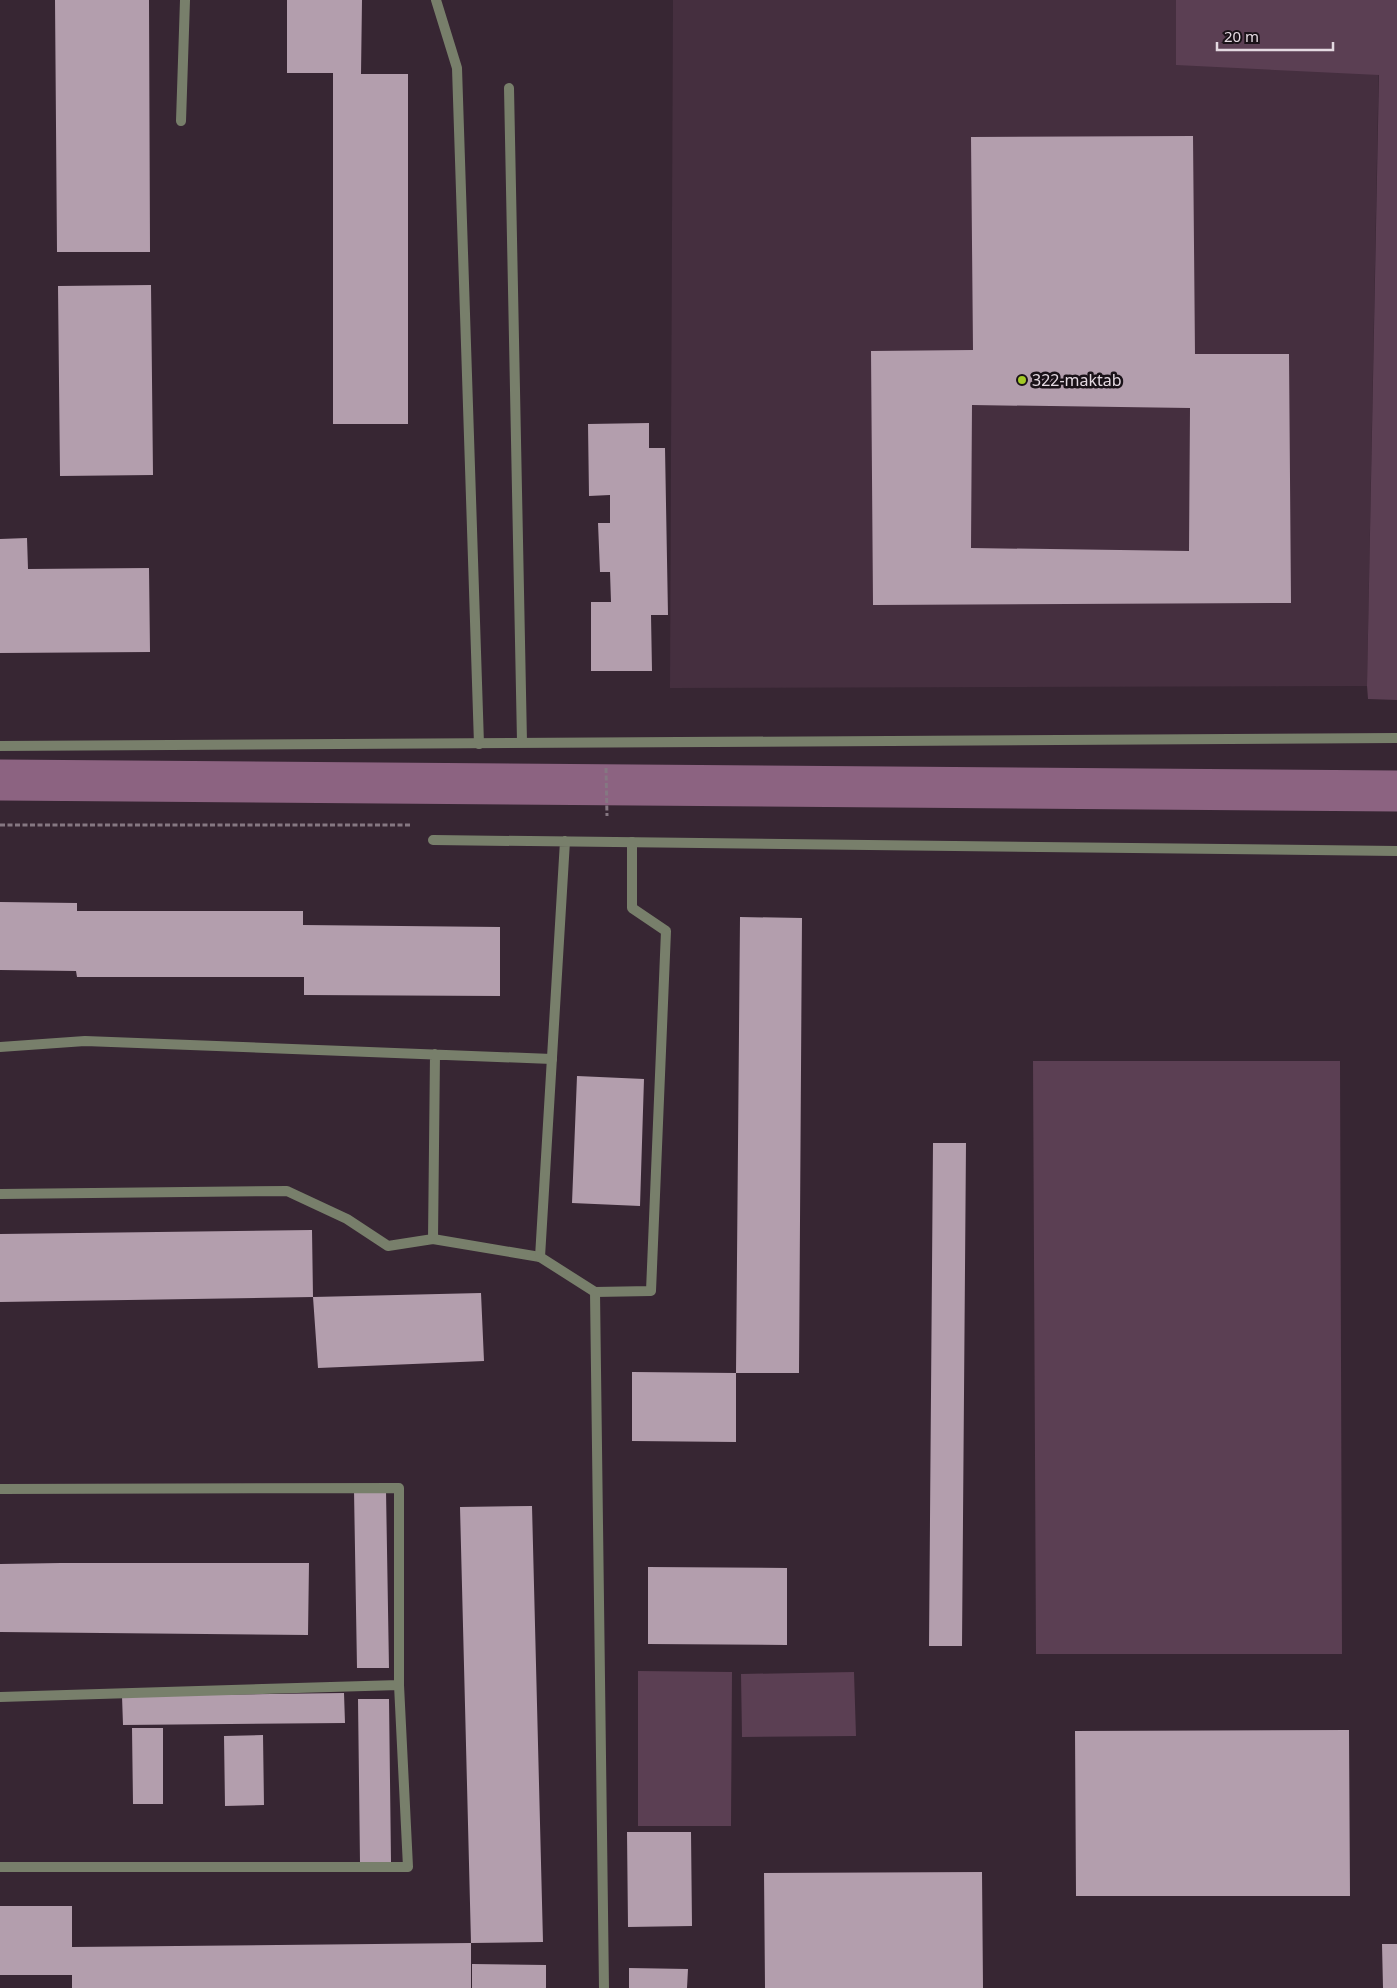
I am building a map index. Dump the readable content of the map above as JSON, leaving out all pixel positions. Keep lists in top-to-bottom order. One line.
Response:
{"places":["322-maktab"],"scale_bar":"20 m"}
